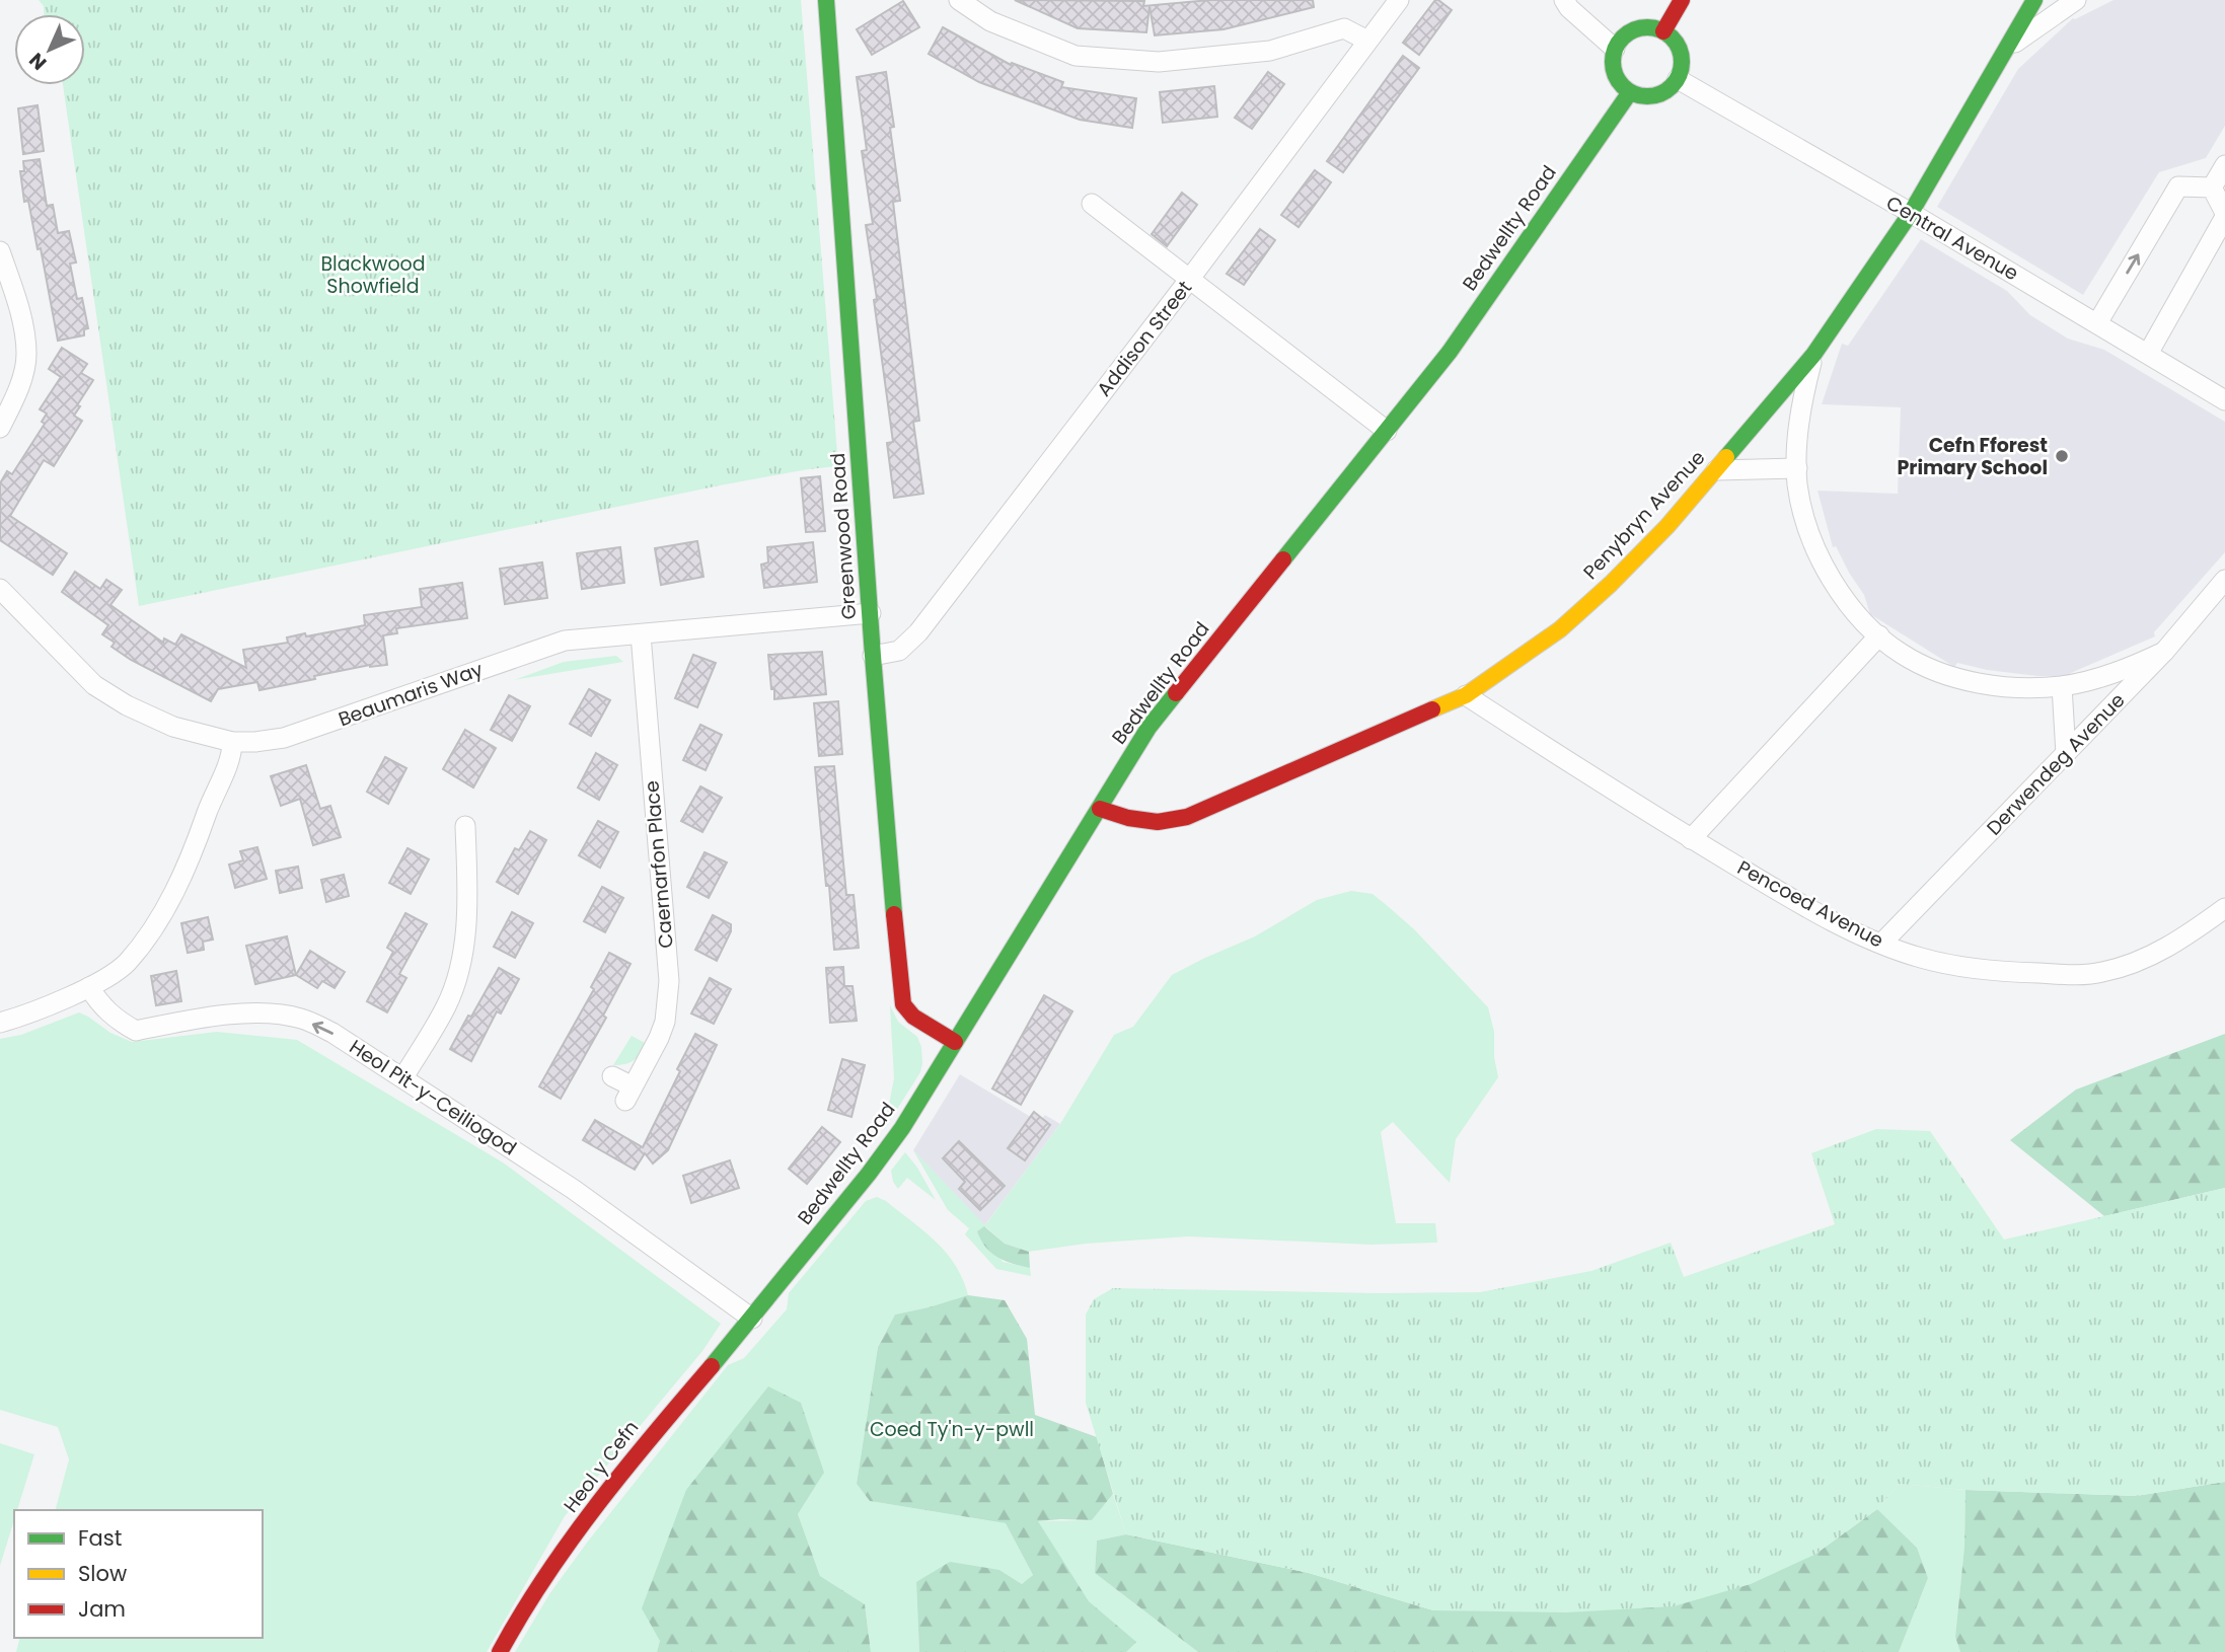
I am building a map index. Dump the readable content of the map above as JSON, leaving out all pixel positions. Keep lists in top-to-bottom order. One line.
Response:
{"streets":{"street":["Bedwellty Road","Central Avenue","Addison Street","Penybryn Avenue","Greenwood Road","Beaumaris Way","Derwendeg Avenue","Caernarfon Place","Pencoed Avenue","Heol Pit-y-Ceiliogod","Heol y Cefn"]},"crossings":[["Bedwellty Road","Central Avenue"],["Bedwellty Road","Penybryn Avenue"],["Bedwellty Road","Greenwood Road"],["Bedwellty Road","Heol Pit-y-Ceiliogod"],["Bedwellty Road","Heol y Cefn"],["Central Avenue","Penybryn Avenue"],["Addison Street","Greenwood Road"],["Penybryn Avenue","Pencoed Avenue"],["Greenwood Road","Beaumaris Way"],["Beaumaris Way","Caernarfon Place"],["Derwendeg Avenue","Pencoed Avenue"],["Heol Pit-y-Ceiliogod","Heol y Cefn"]],"one_way":["Heol Pit-y-Ceiliogod"],"parks":["Blackwood Showfield","Coed Ty'n-y-pwll"],"places":["Cefn Fforest Primary School"],"legend":["Fast","Slow","Jam"],"north":"bottom left"}
